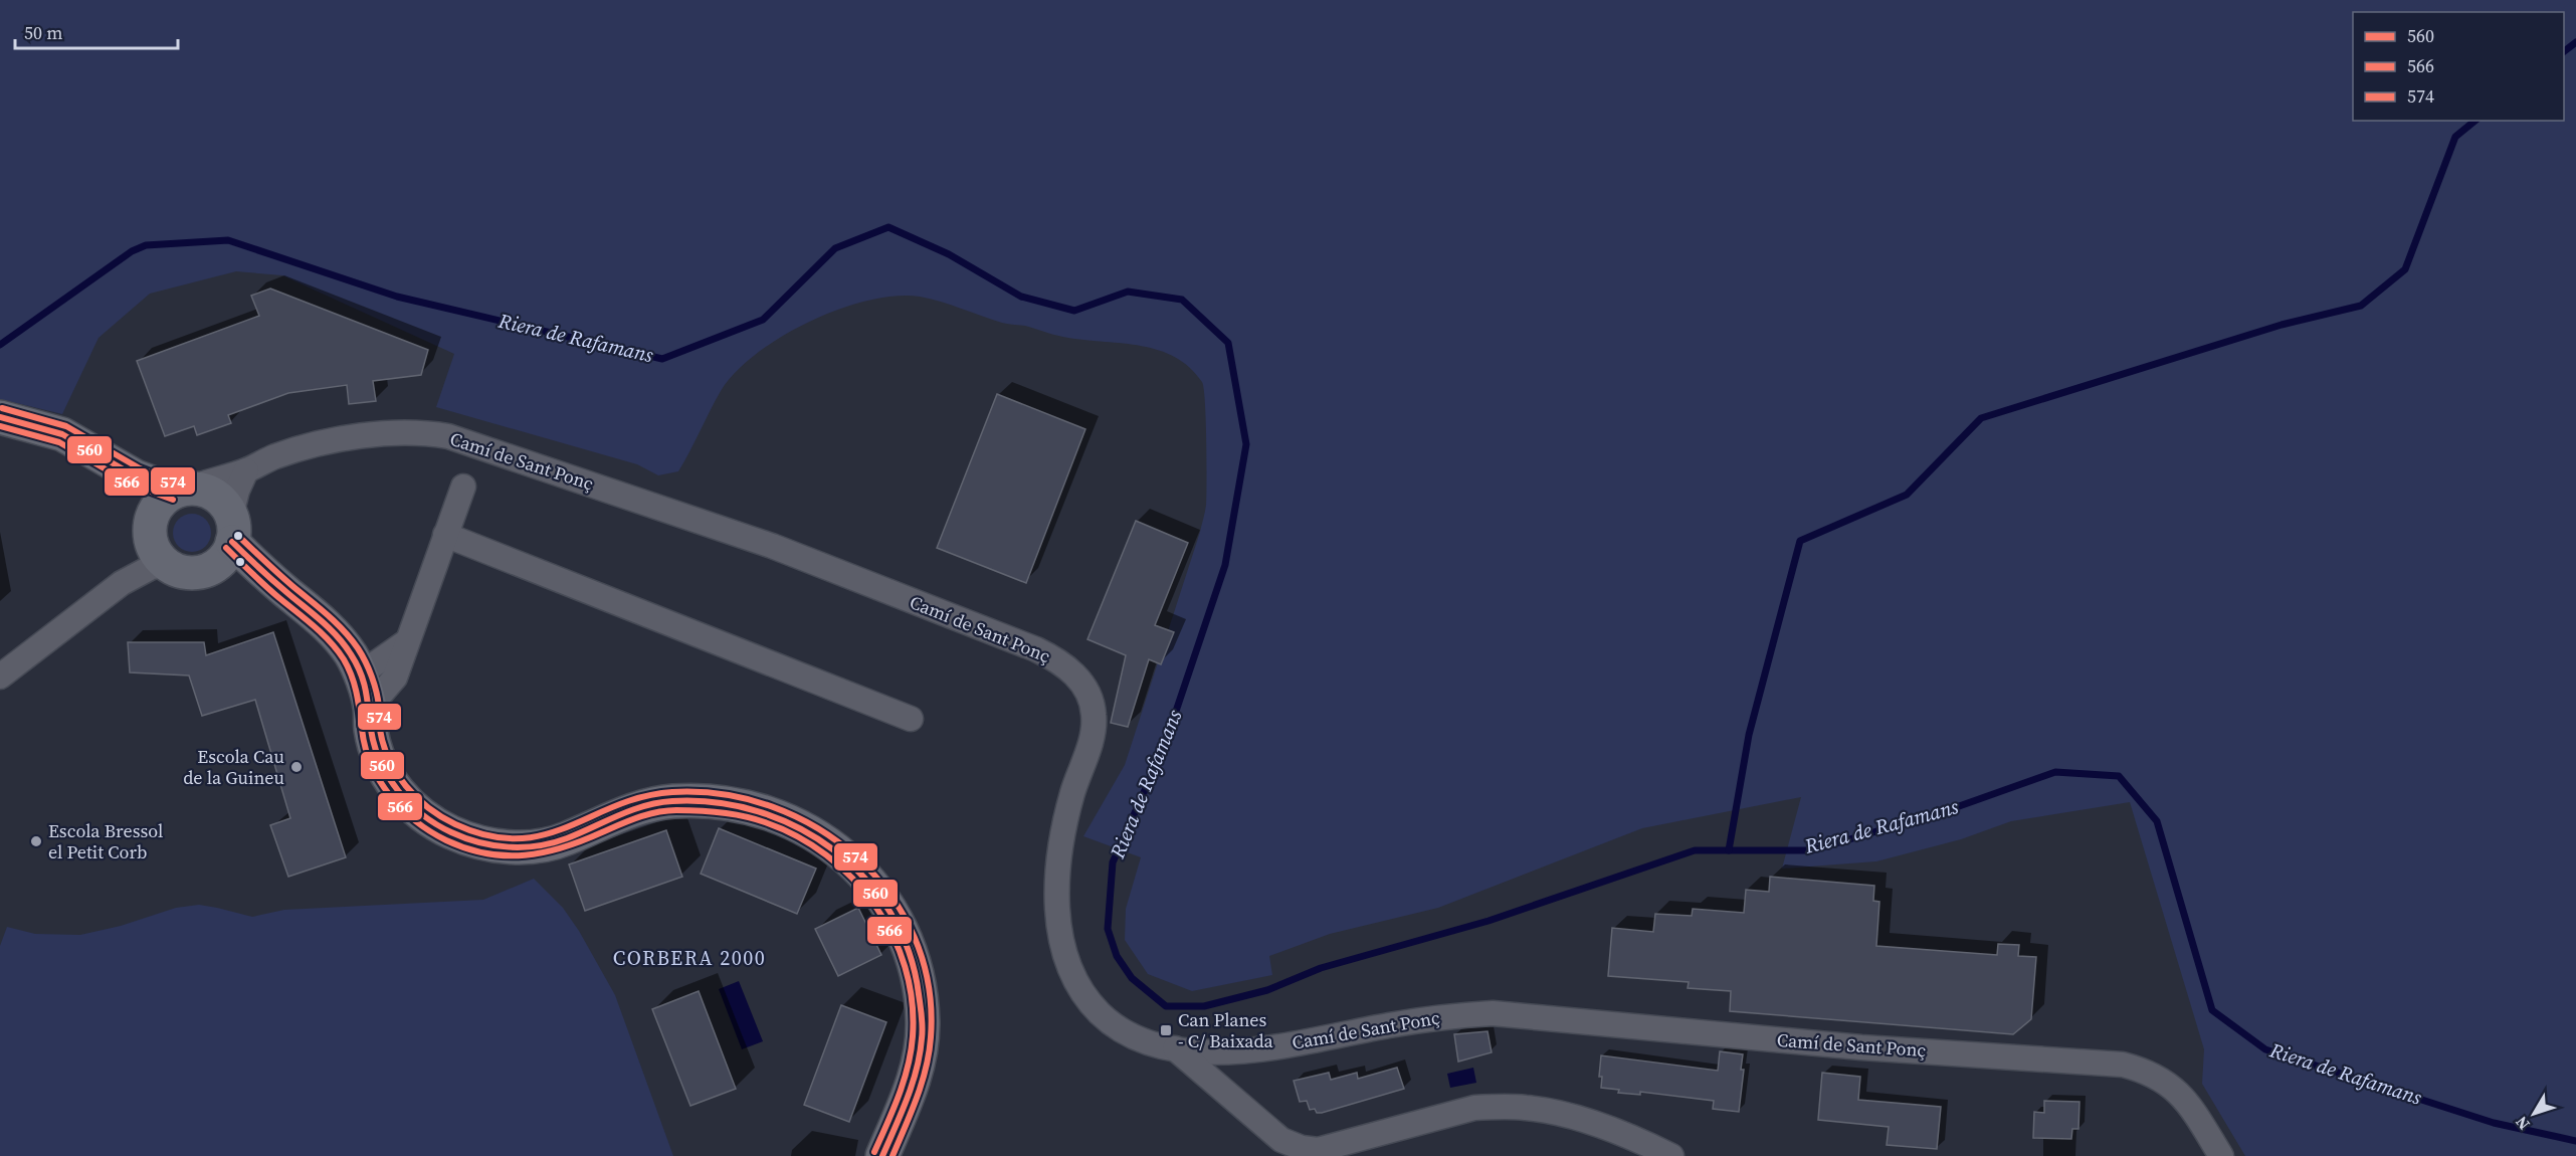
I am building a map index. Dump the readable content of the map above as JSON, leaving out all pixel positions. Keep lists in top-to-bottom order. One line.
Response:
{"streets":{"street":["Camí de Sant Ponç"]},"districts":["CORBERA 2000"],"water":["Riera de Rafamans"],"places":{"other":["Escola Cau de la Guineu","Escola Bressol el Petit Corb"],"transit":["Can Planes - C/ Baixada"]},"lines":["transit line 574","transit line 560","transit line 566"],"legend":["560","566","574"],"scale_bar":"50 m","north":"bottom left"}
